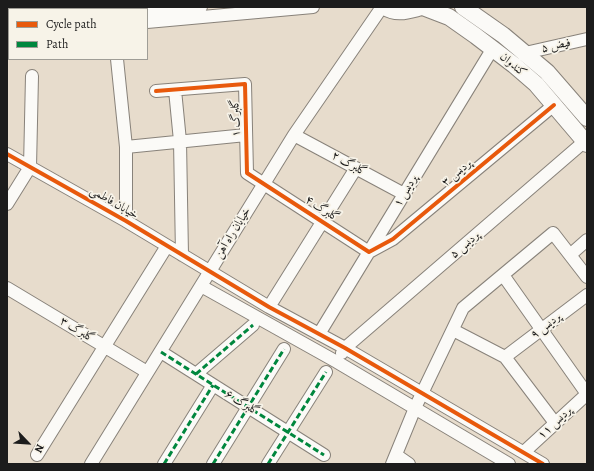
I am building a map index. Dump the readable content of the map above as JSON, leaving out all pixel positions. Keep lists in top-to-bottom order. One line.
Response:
{"streets":{"main road":["کندوان"],"street":["فیض ۵","گلبرگ ۱","گلبرگ ۲","پردیس ۳","پردیس ۱","خیابان فاطمی","گلبرگ ۴","خیابان راه آهن","پردیس ۵","پردیس ۹","گلبرگ ۳","گلبرگ ۶","پردیس ۱۱"]},"crossings":[["فیض ۵","کندوان"],["کندوان","پردیس ۳"],["کندوان","پردیس ۱"],["کندوان","پردیس ۵"],["گلبرگ ۱","گلبرگ ۴"],["گلبرگ ۱","خیابان راه آهن"],["گلبرگ ۲","پردیس ۱"],["گلبرگ ۲","خیابان راه آهن"],["پردیس ۳","پردیس ۱"],["پردیس ۳","گلبرگ ۴"],["پردیس ۱","خیابان فاطمی"],["پردیس ۱","گلبرگ ۴"],["خیابان فاطمی","خیابان راه آهن"],["خیابان فاطمی","پردیس ۵"],["خیابان فاطمی","پردیس ۱۱"],["گلبرگ ۴","خیابان راه آهن"],["خیابان راه آهن","گلبرگ ۳"],["خیابان راه آهن","گلبرگ ۶"]],"legend":["Cycle path","Path"],"north":"bottom right"}
